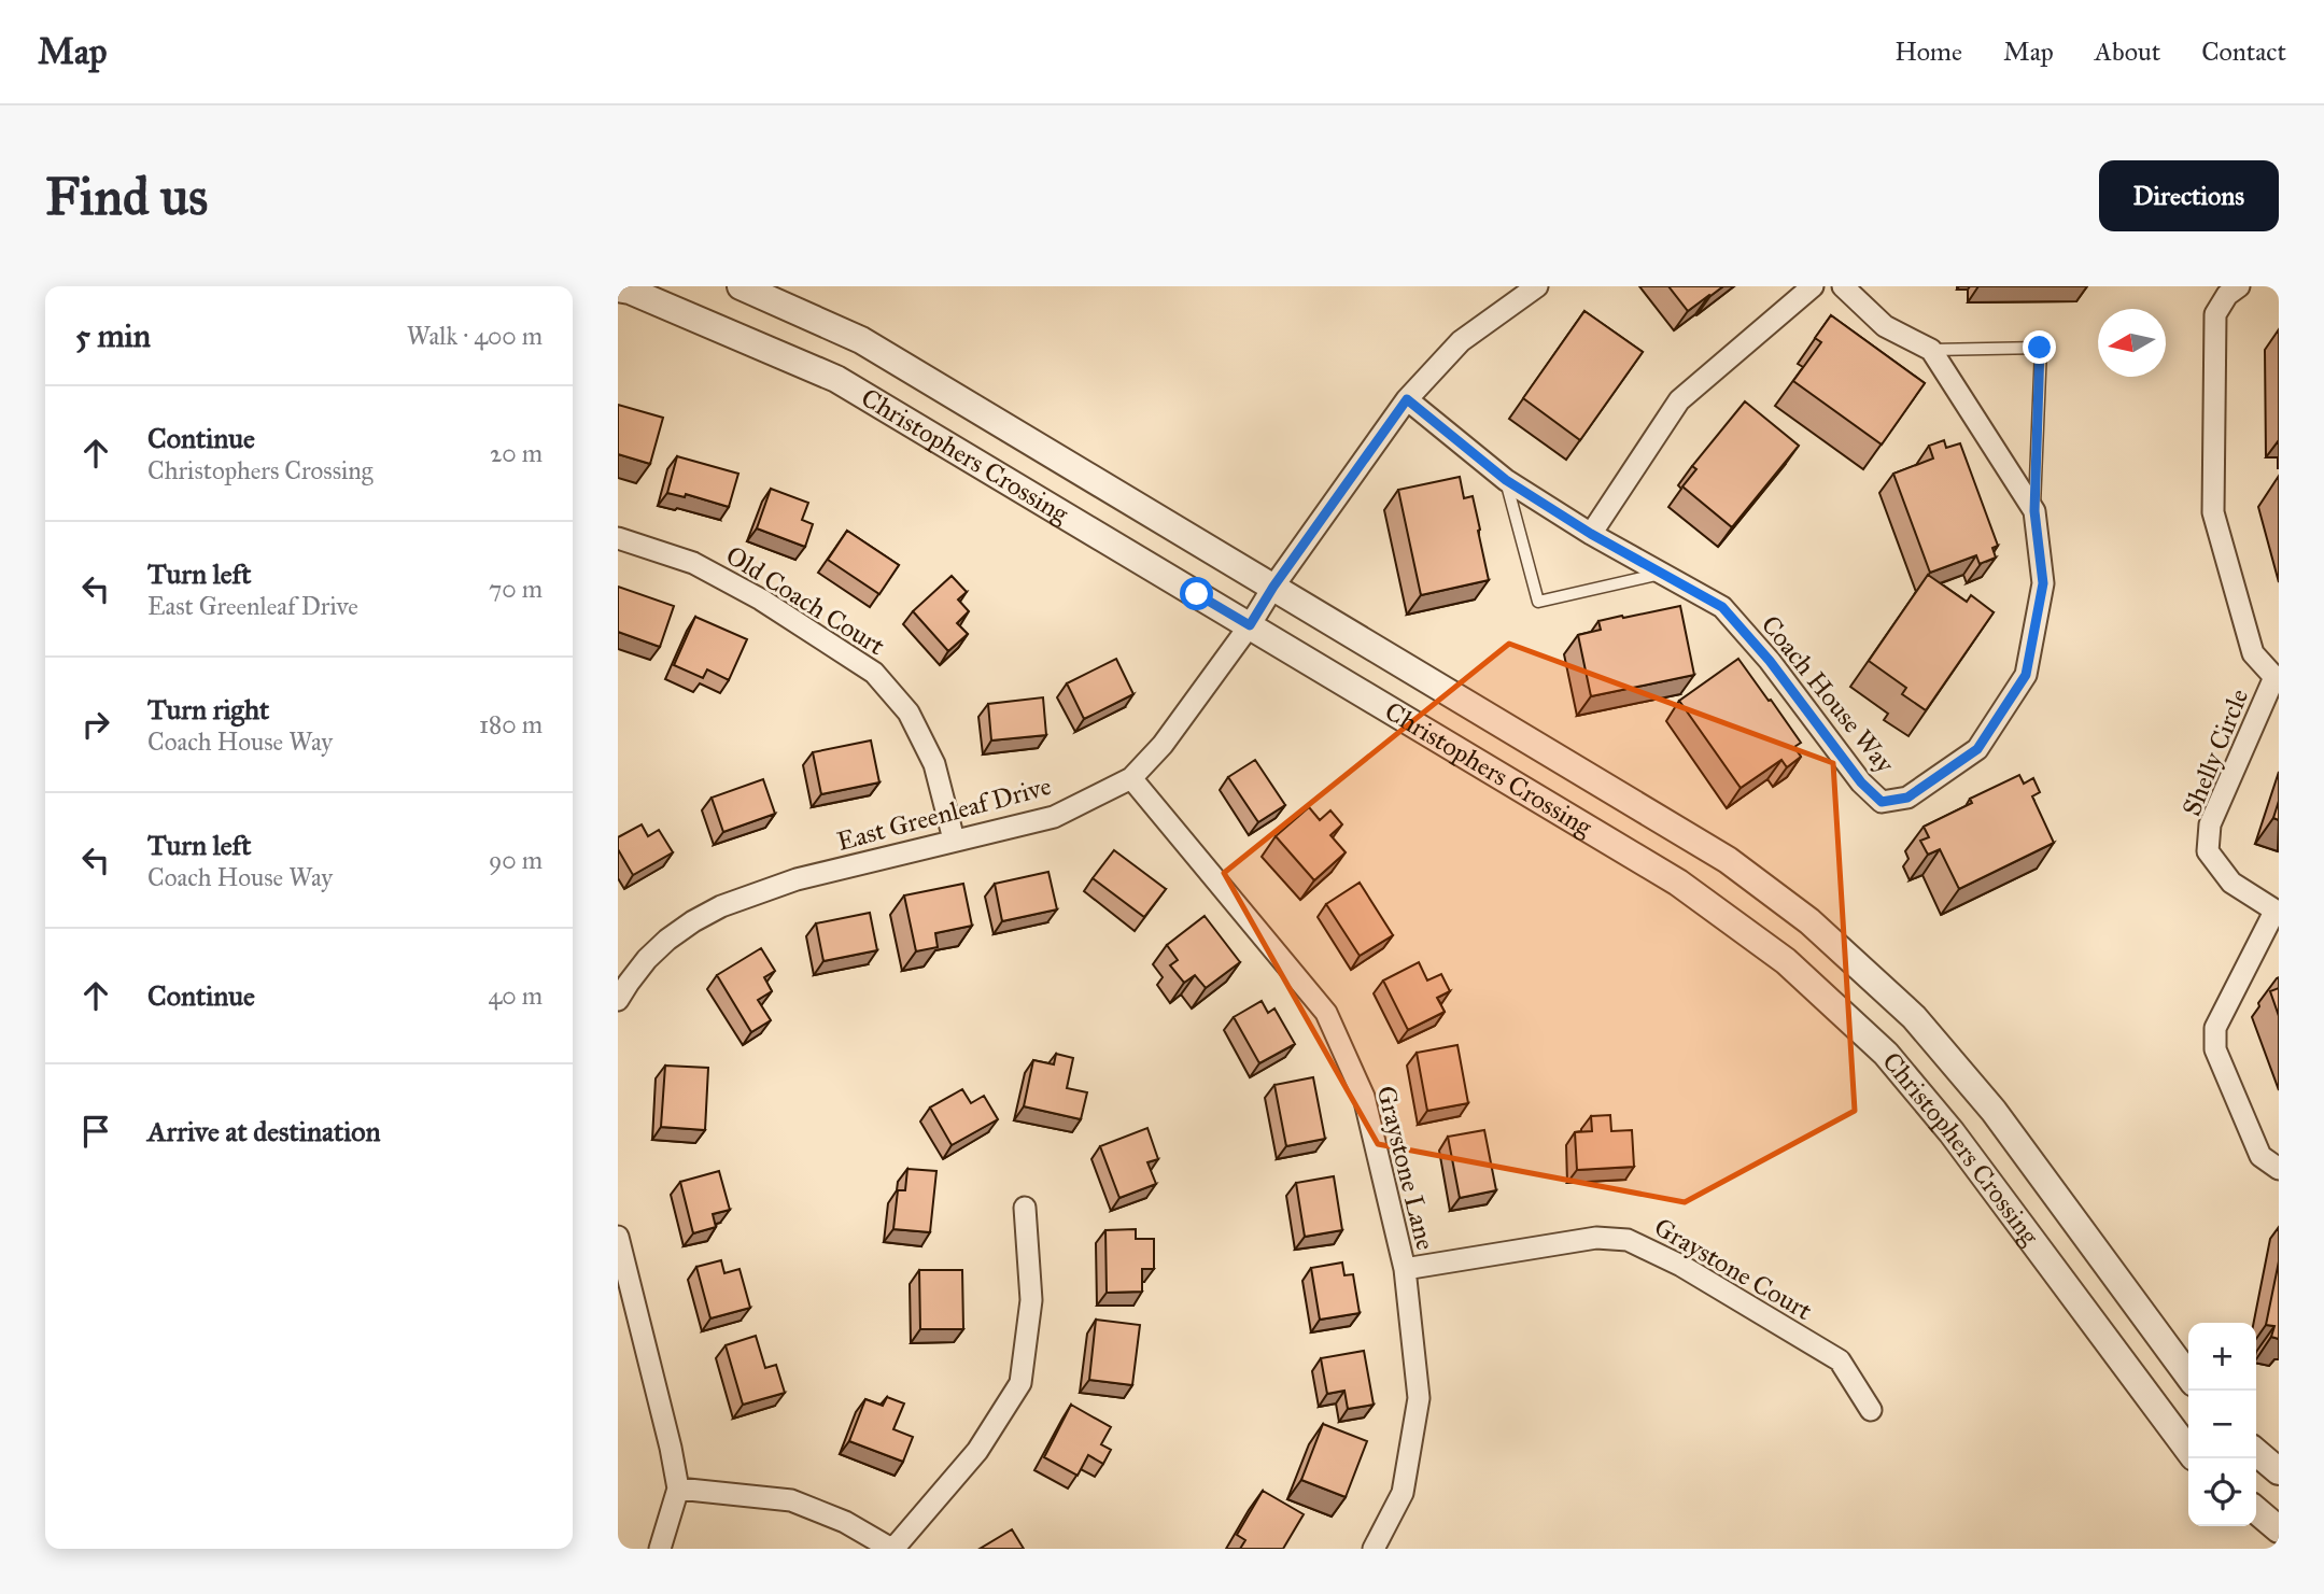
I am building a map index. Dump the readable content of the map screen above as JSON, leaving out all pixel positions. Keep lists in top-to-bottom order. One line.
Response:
{"streets":{"street":["Christophers Crossing","Old Coach Court","Coach House Way","Shelly Circle","East Greenleaf Drive","Graystone Lane","Graystone Court"]},"crossings":[["Christophers Crossing","East Greenleaf Drive"],["Old Coach Court","East Greenleaf Drive"],["Coach House Way","East Greenleaf Drive"],["East Greenleaf Drive","Graystone Lane"],["Graystone Lane","Graystone Court"]],"north":"left","page":{"header":"Map","nav":["Home","Map","About","Contact"],"buttons":"Directions","title":"Find us","heading":["5 min","Walk · 400 m"],"list":[["Continue","Christophers Crossing","20 m"],["Turn left","East Greenleaf Drive","70 m"],["Turn right","Coach House Way","180 m"],["Turn left","Coach House Way","90 m"],["Continue","40 m"],"Arrive at destination"],"map_buttons":["+","−"]}}
